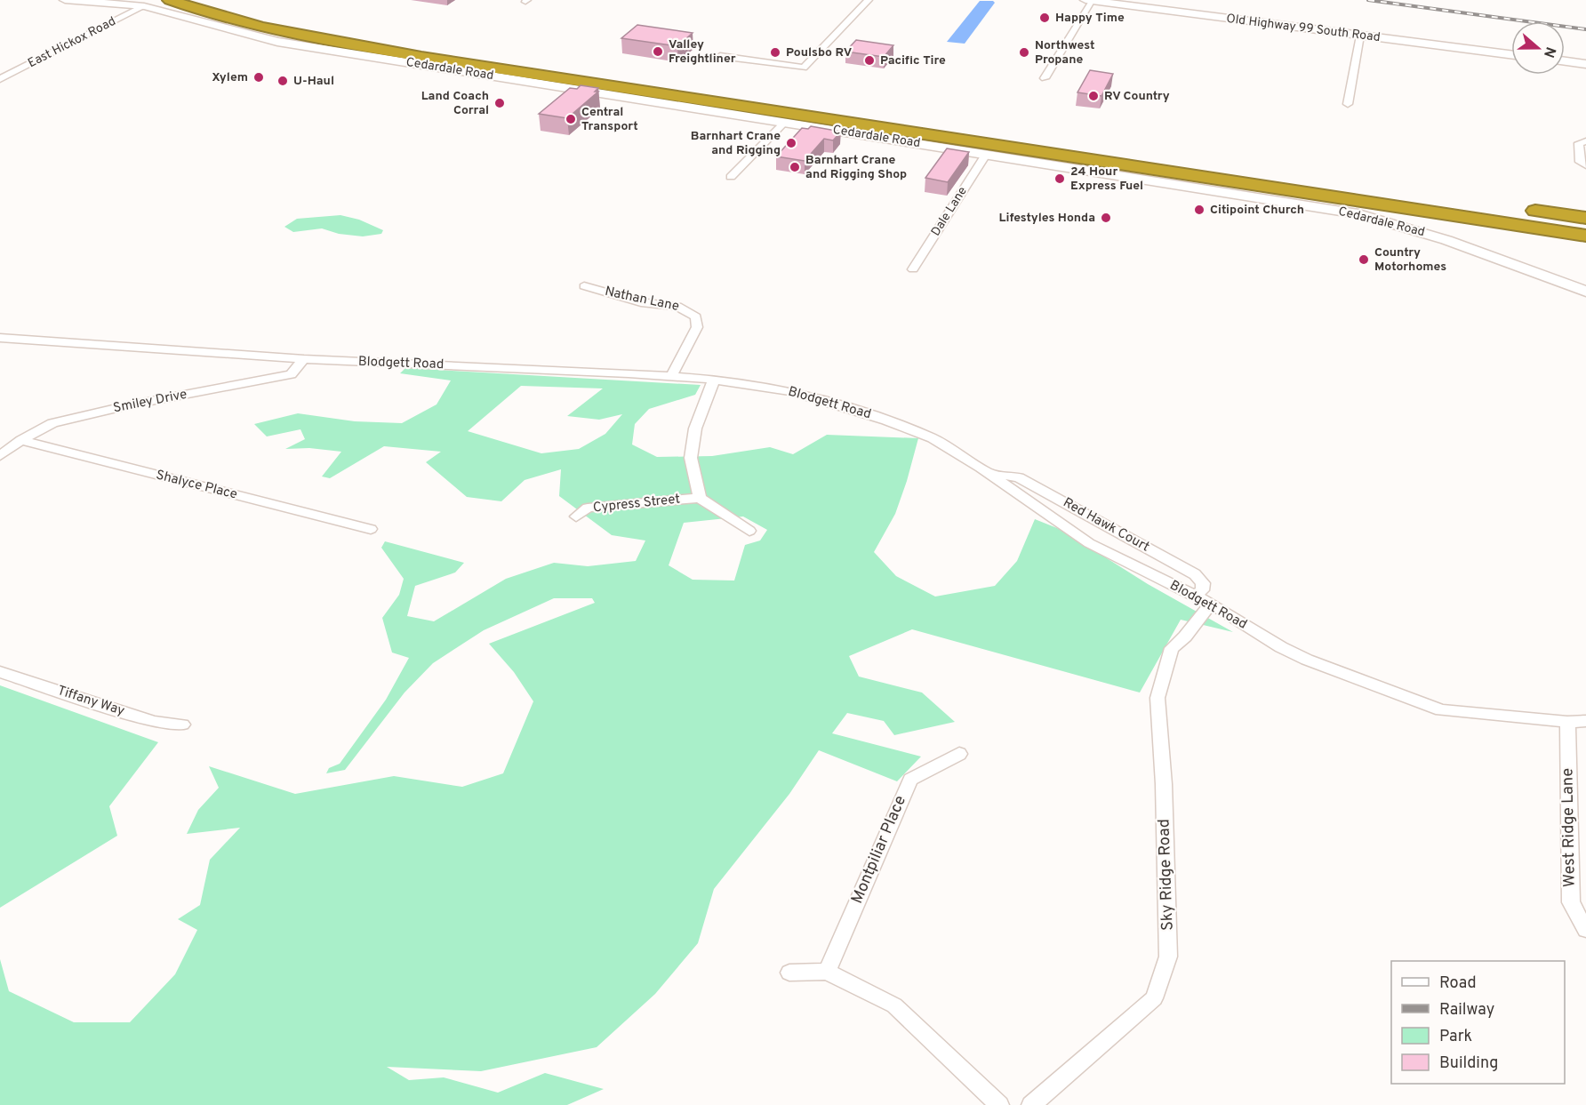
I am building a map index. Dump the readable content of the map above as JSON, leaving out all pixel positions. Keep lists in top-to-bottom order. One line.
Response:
{"streets":{"street":["Old Highway 99 South Road","East Hickox Road","Cedardale Road","Dale Lane","Nathan Lane","Blodgett Road","Smiley Drive","Shalyce Place","Cypress Street","Red Hawk Court","Tiffany Way","West Ridge Lane","Montpiliar Place","Sky Ridge Road"]},"crossings":[["East Hickox Road","Cedardale Road"],["Cedardale Road","Dale Lane"],["Nathan Lane","Blodgett Road"],["Blodgett Road","Smiley Drive"],["Blodgett Road","Red Hawk Court"],["Blodgett Road","West Ridge Lane"],["Blodgett Road","Sky Ridge Road"],["Smiley Drive","Shalyce Place"]],"places":["Happy Time","Valley Freightliner","Poulsbo RV","Northwest Propane","Pacific Tire","Xylem","U-Haul","RV Country","Land Coach Corral","Central Transport","Barnhart Crane and Rigging","Barnhart Crane and Rigging Shop","24 Hour Express Fuel","Citipoint Church","Lifestyles Honda","Country Motorhomes"],"legend":["Road","Railway","Park","Building"],"north":"right"}
